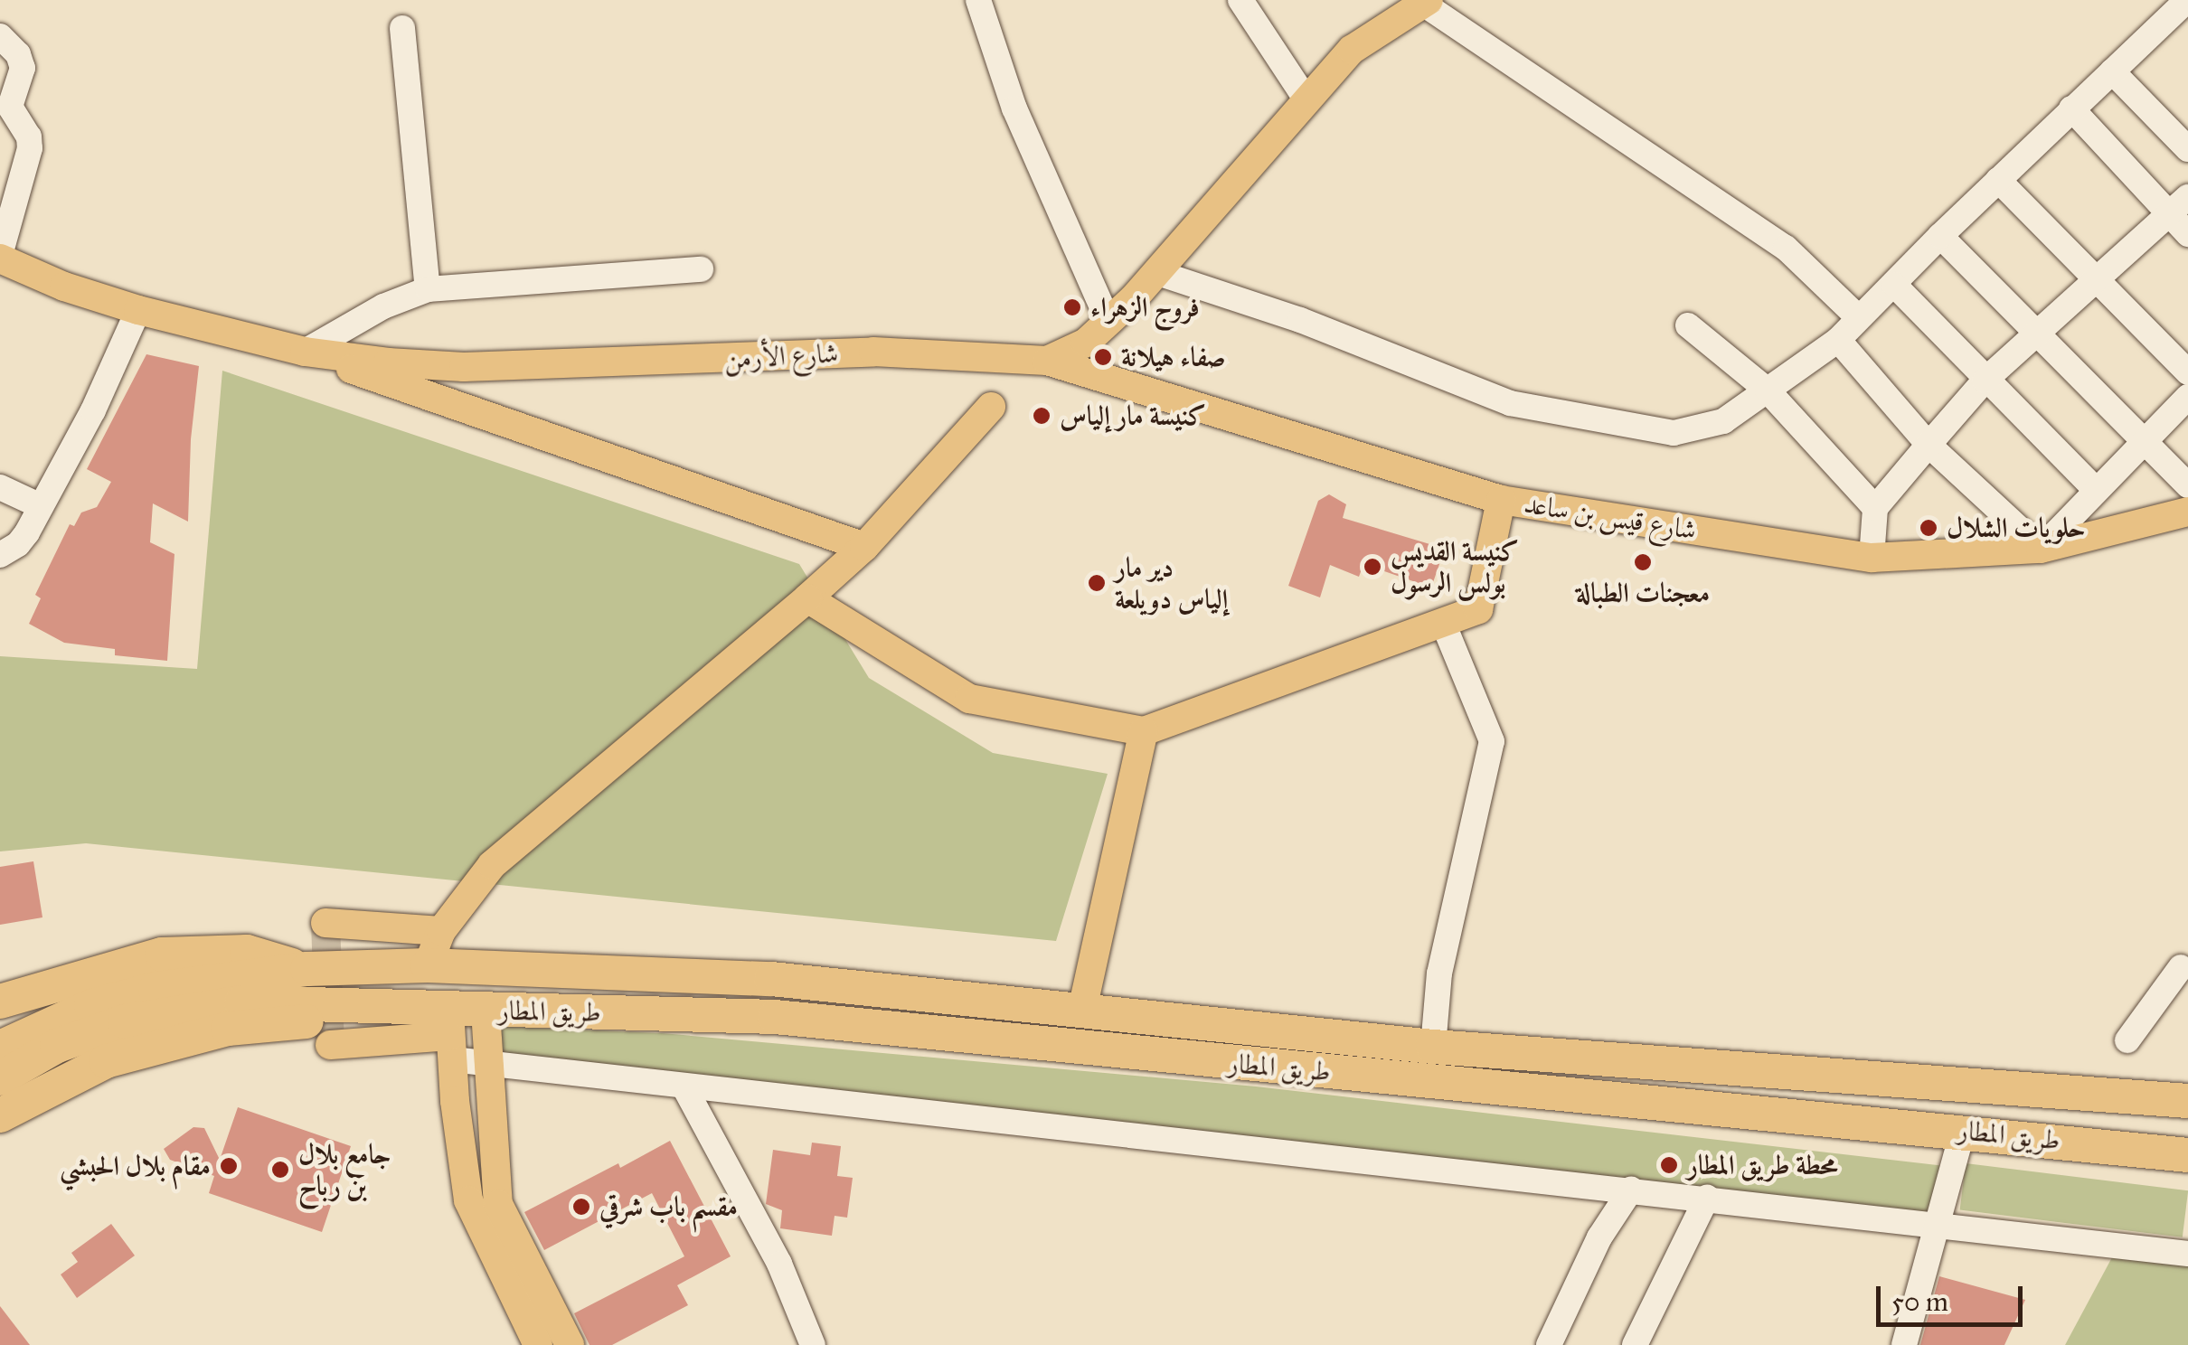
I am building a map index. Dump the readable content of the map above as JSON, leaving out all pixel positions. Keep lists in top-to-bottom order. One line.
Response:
{"streets":{"highway":["طريق المطار"],"main road":["شارع الأرمن","شارع قيس بن ساعد"]},"crossings":[["شارع الأرمن","شارع قيس بن ساعد"]],"places":["فروج الزهراء","صفاء هيلانة","كنيسة مار إلياس","حلويات الشلال","معجنات الطبالة","كنيسة القديس بولس الرسول","دير مار إلياس دويلعة","محطة طريق المطار","مقام بلال الحبشي","جامع بلال بن رباح","مقسم باب شرقي"],"scale_bar":"50 m"}
